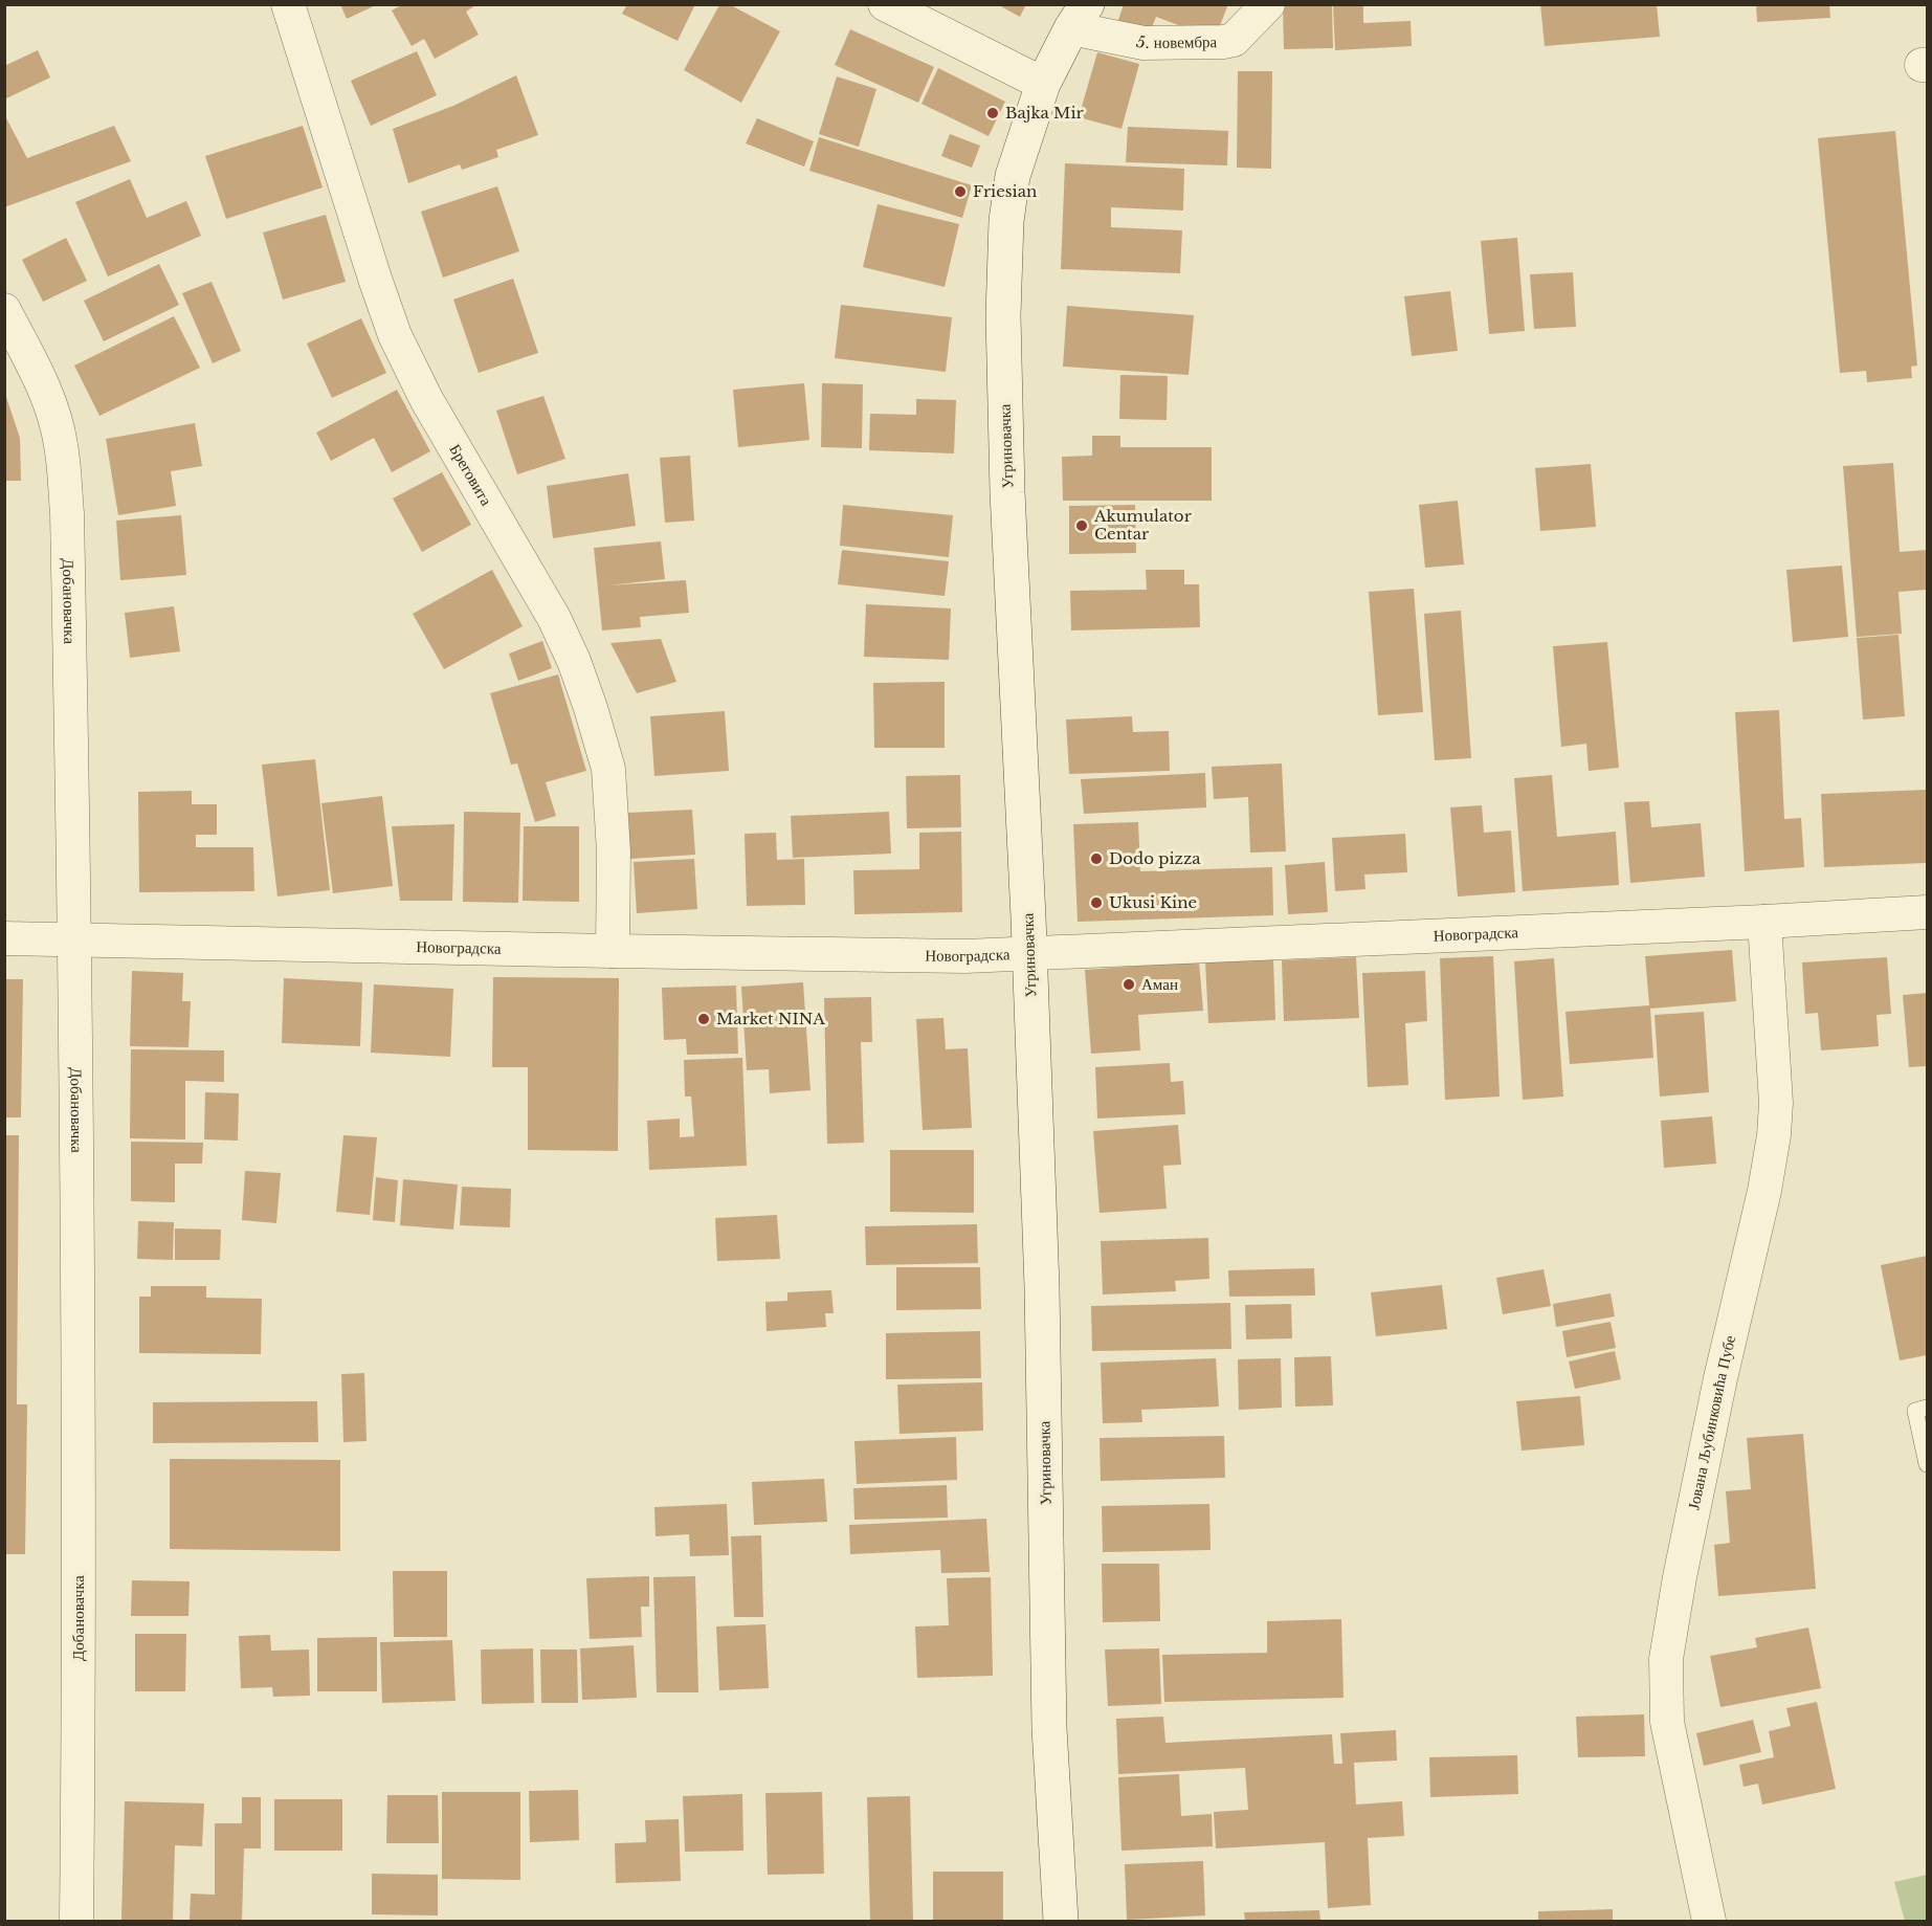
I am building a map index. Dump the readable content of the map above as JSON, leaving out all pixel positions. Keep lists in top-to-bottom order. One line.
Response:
{"streets":{"main road":["Угриновачка"],"street":["5. новембра","Бреговита","Добановачка","Новоградска","Јована Љубинковића Пубе"]},"crossings":[["5. новембра","Угриновачка"],["Угриновачка","Новоградска"],["Бреговита","Новоградска"],["Добановачка","Новоградска"],["Новоградска","Јована Љубинковића Пубе"]],"places":["Bajka Mir","Friesian","Akumulator Centar","Dodo pizza","Ukusi Kine","Аман","Market NINA"]}
